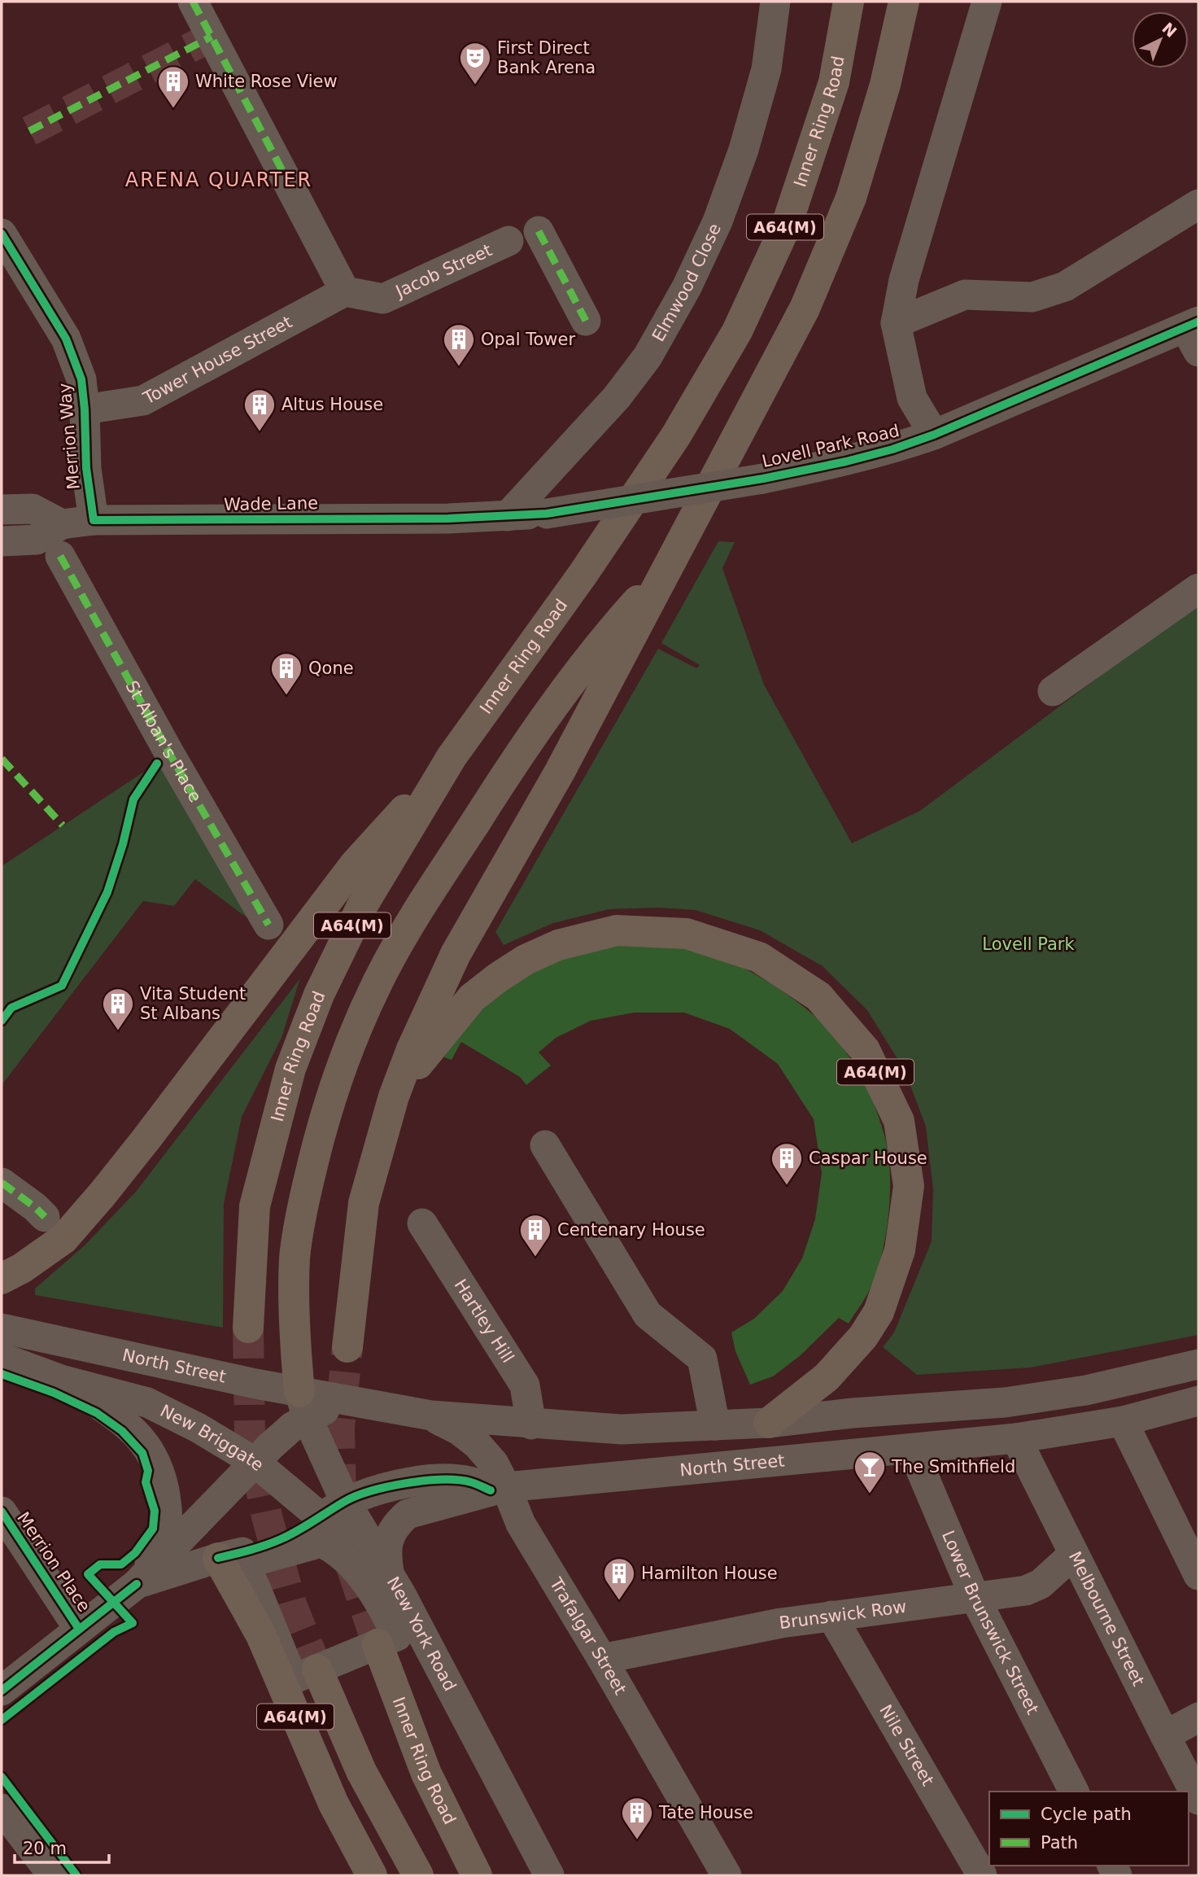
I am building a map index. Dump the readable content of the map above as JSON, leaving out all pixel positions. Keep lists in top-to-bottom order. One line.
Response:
{"streets":{"highway":["Inner Ring Road","A64(M)"],"street":["Jacob Street","Elmwood Close","Tower House Street","Merrion Way","Lovell Park Road","Wade Lane","St Alban's Place","Hartley Hill","North Street","New Briggate","Merrion Place","Brunswick Row","Melbourne Street","Lower Brunswick Street","New York Road","Trafalgar Street","Nile Street"]},"crossings":[["Inner Ring Road","A64(M)"],["A64(M)","North Street"],["Jacob Street","Tower House Street"],["Elmwood Close","Lovell Park Road"],["Tower House Street","Merrion Way"],["Merrion Way","Wade Lane"],["Lovell Park Road","Wade Lane"],["Hartley Hill","North Street"],["North Street","New Briggate"],["North Street","Melbourne Street"],["North Street","Lower Brunswick Street"],["North Street","Trafalgar Street"],["New Briggate","New York Road"],["Brunswick Row","Melbourne Street"],["Brunswick Row","Lower Brunswick Street"],["Brunswick Row","Trafalgar Street"],["Brunswick Row","Nile Street"]],"districts":["ARENA QUARTER"],"parks":["Lovell Park"],"places":{"theatre":["First Direct Bank Arena"],"building":["White Rose View","Opal Tower","Altus House","Qone","Vita Student St Albans","Caspar House","Centenary House","Hamilton House","Tate House"],"bar":["The Smithfield"]},"legend":["Cycle path","Path"],"scale_bar":"20 m","north":"top right"}
